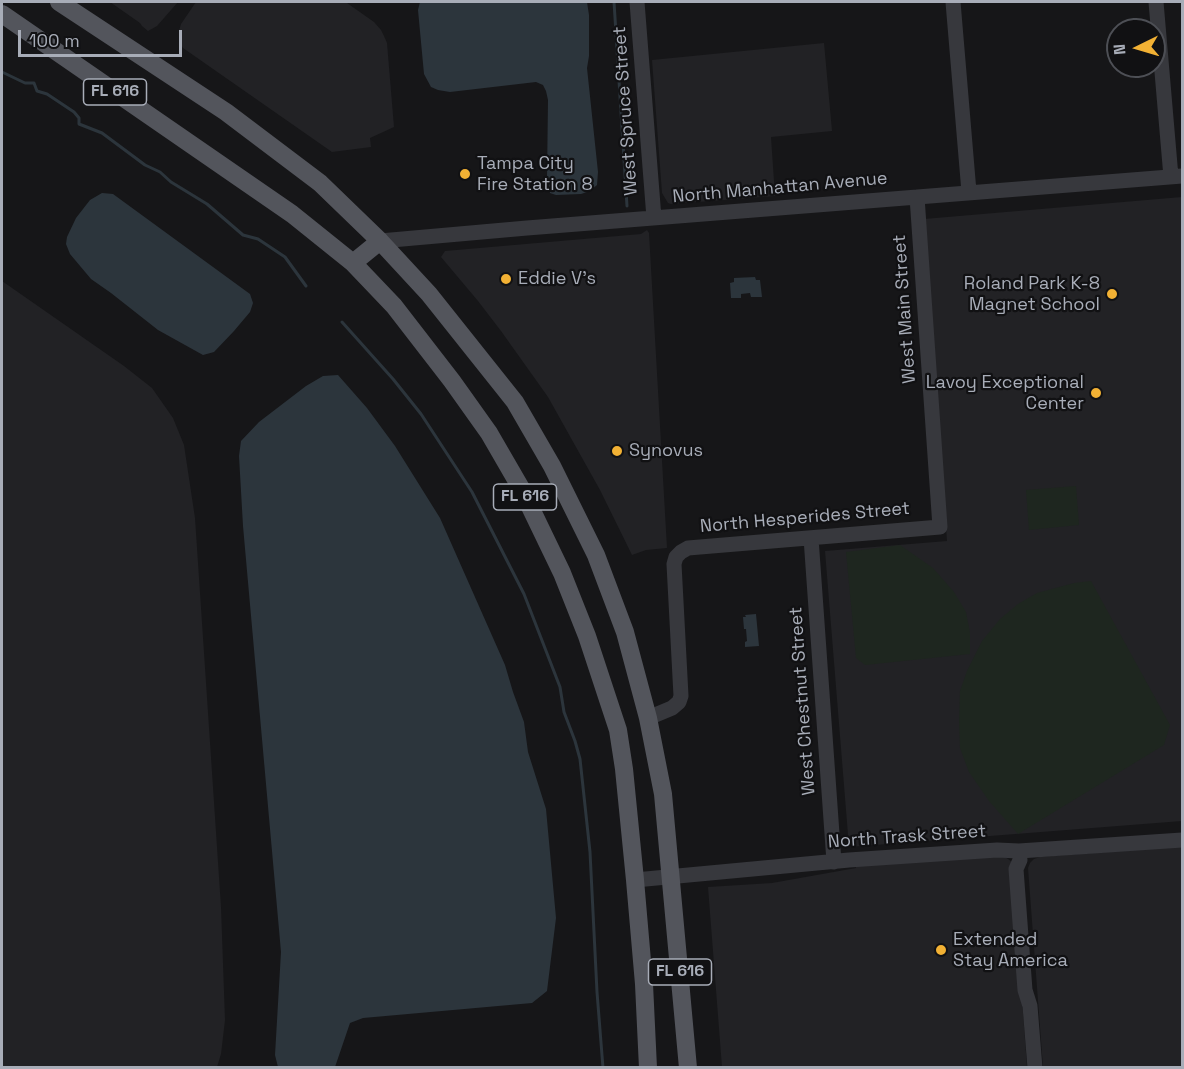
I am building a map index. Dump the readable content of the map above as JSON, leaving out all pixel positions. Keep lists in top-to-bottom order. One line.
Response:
{"streets":{"main road":["FL 616"],"street":["West Spruce Street","North Manhattan Avenue","West Main Street","North Hesperides Street","West Chestnut Street","North Trask Street"]},"crossings":[["FL 616","North Manhattan Avenue"],["FL 616","North Hesperides Street"],["FL 616","North Trask Street"],["West Spruce Street","North Manhattan Avenue"],["North Manhattan Avenue","West Main Street"],["West Main Street","North Hesperides Street"],["North Hesperides Street","West Chestnut Street"],["West Chestnut Street","North Trask Street"]],"places":["Tampa City Fire Station 8","Eddie V's","Roland Park K-8 Magnet School","Lavoy Exceptional Center","Synovus","Extended Stay America"],"scale_bar":"100 m","north":"left"}
